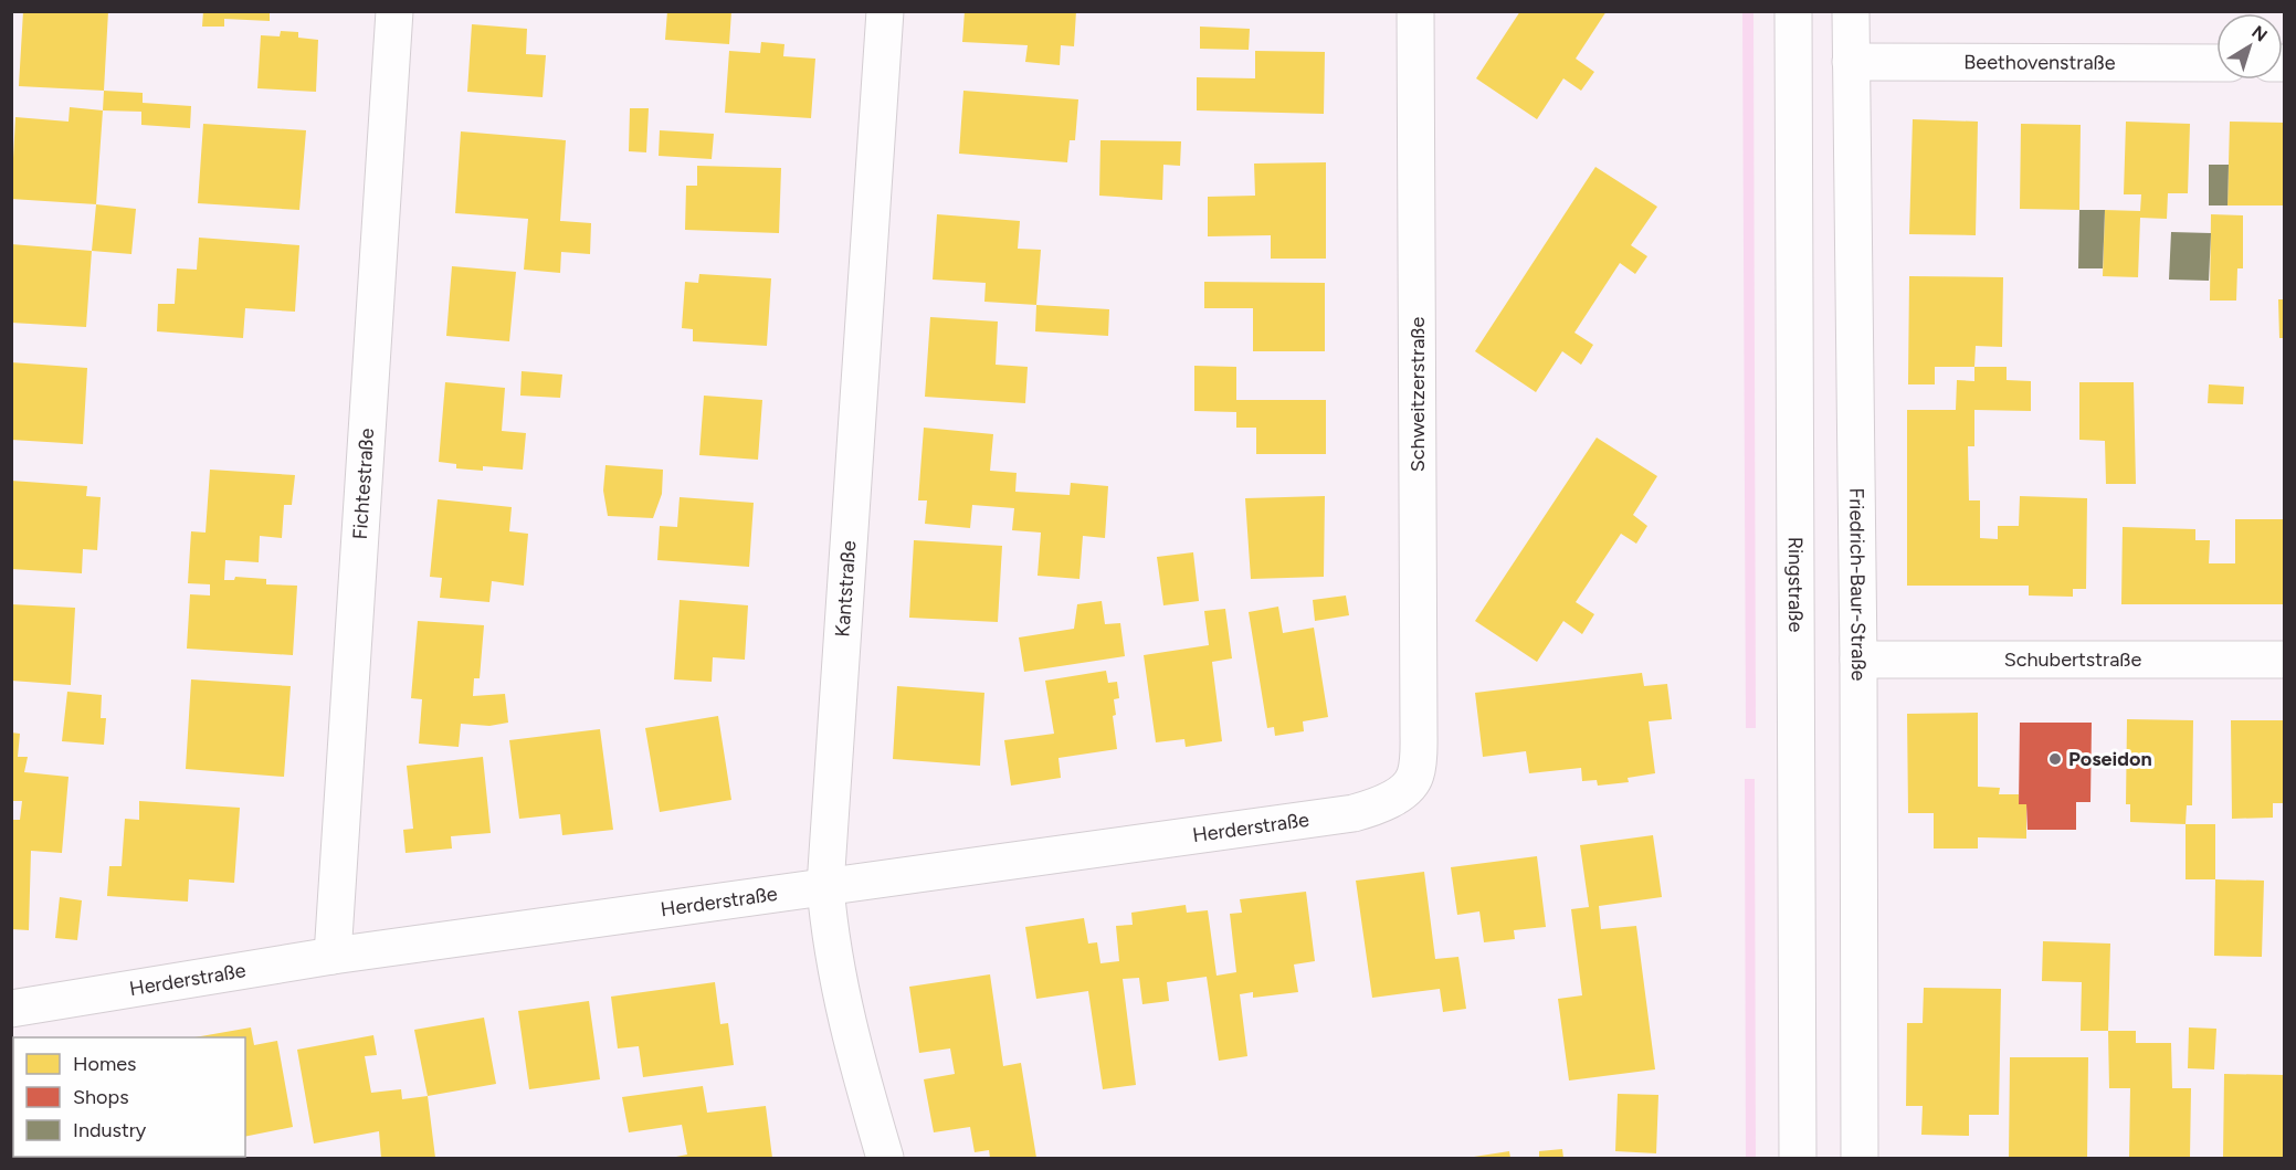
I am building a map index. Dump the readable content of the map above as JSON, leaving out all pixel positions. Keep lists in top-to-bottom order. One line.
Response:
{"streets":{"street":["Beethovenstraße","Schweitzerstraße","Fichtestraße","Friedrich-Baur-Straße","Ringstraße","Kantstraße","Schubertstraße","Herderstraße"]},"crossings":[["Beethovenstraße","Friedrich-Baur-Straße"],["Schweitzerstraße","Herderstraße"],["Fichtestraße","Herderstraße"],["Friedrich-Baur-Straße","Schubertstraße"],["Kantstraße","Herderstraße"]],"places":["Poseidon"],"legend":["Homes","Shops","Industry"],"north":"top right"}
